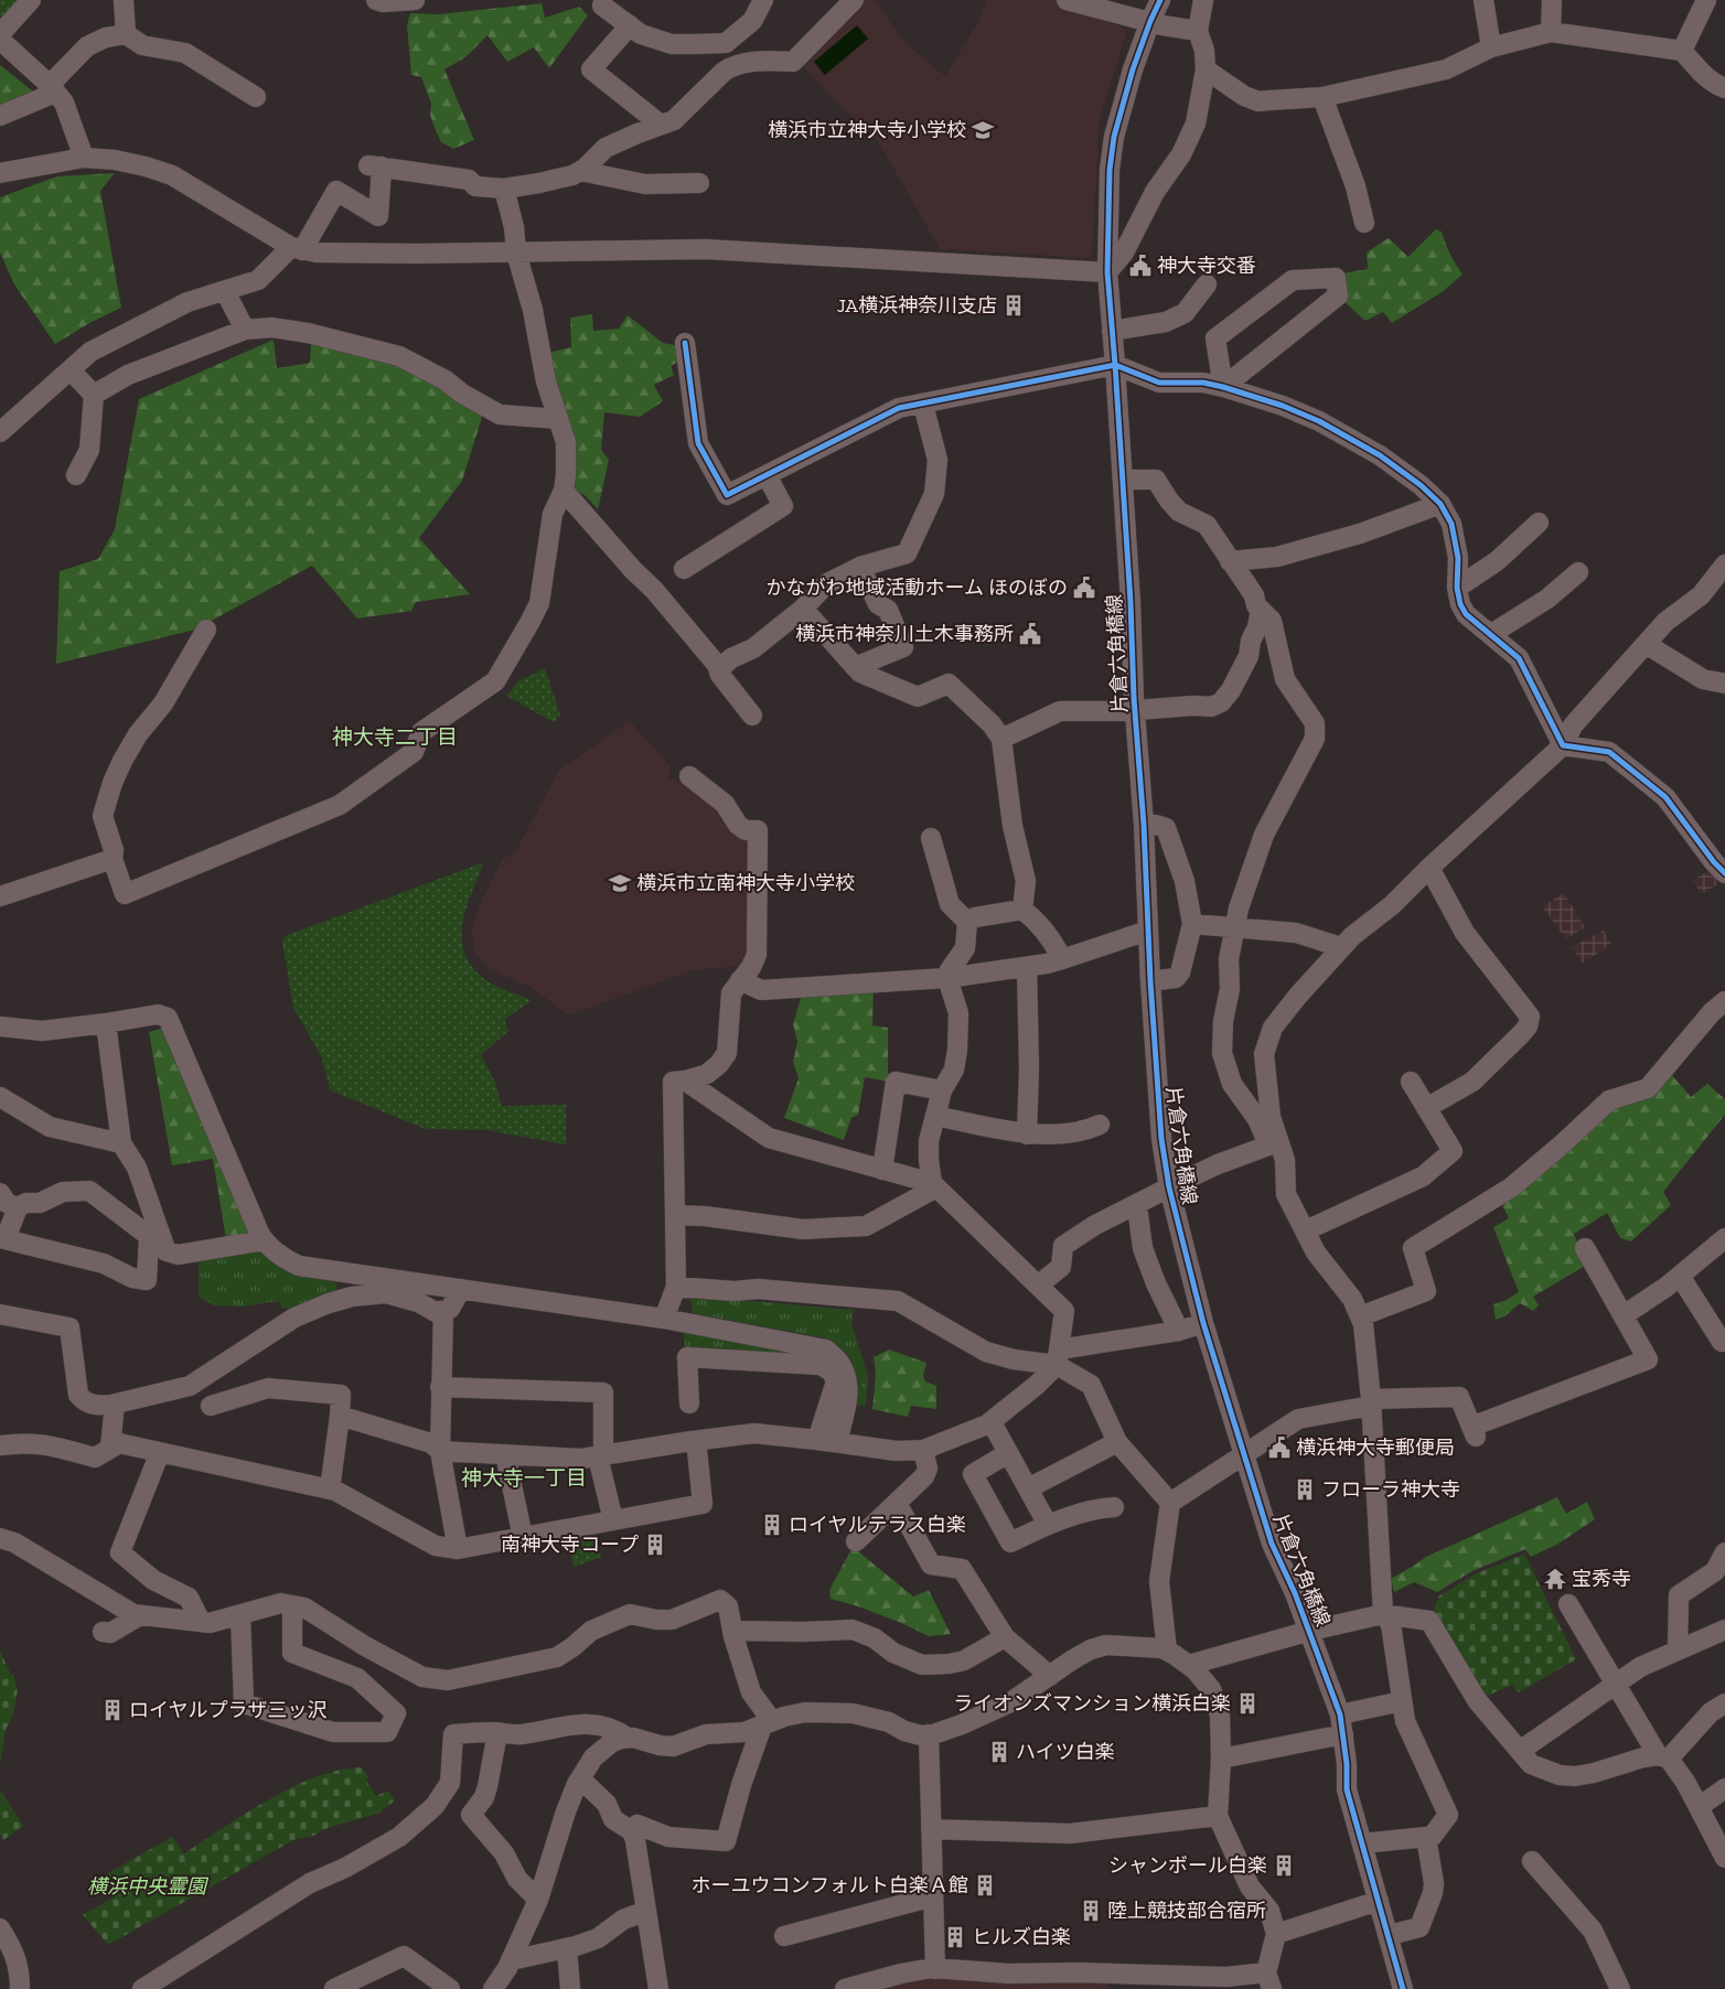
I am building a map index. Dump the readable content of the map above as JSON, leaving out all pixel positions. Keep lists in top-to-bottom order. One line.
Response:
{"streets":{"street":["片倉六角橋線"]},"districts":["神大寺二丁目","神大寺一丁目"],"parks":["横浜中央霊園"],"places":{"school or university":["横浜市立神大寺小学校","横浜市立南神大寺小学校"],"public building":["神大寺交番","かながわ地域活動ホーム ほのぼの","横浜市神奈川土木事務所","横浜神大寺郵便局"],"building":["JA横浜神奈川支店","フローラ神大寺","ロイヤルテラス白楽","南神大寺コープ","ライオンズマンション横浜白楽","ロイヤルプラザ三ッ沢","ハイツ白楽","シャンボール白楽","ホーユウコンフォルト白楽Ａ館","陸上競技部合宿所","ヒルズ白楽"],"temple":["宝秀寺"]}}
